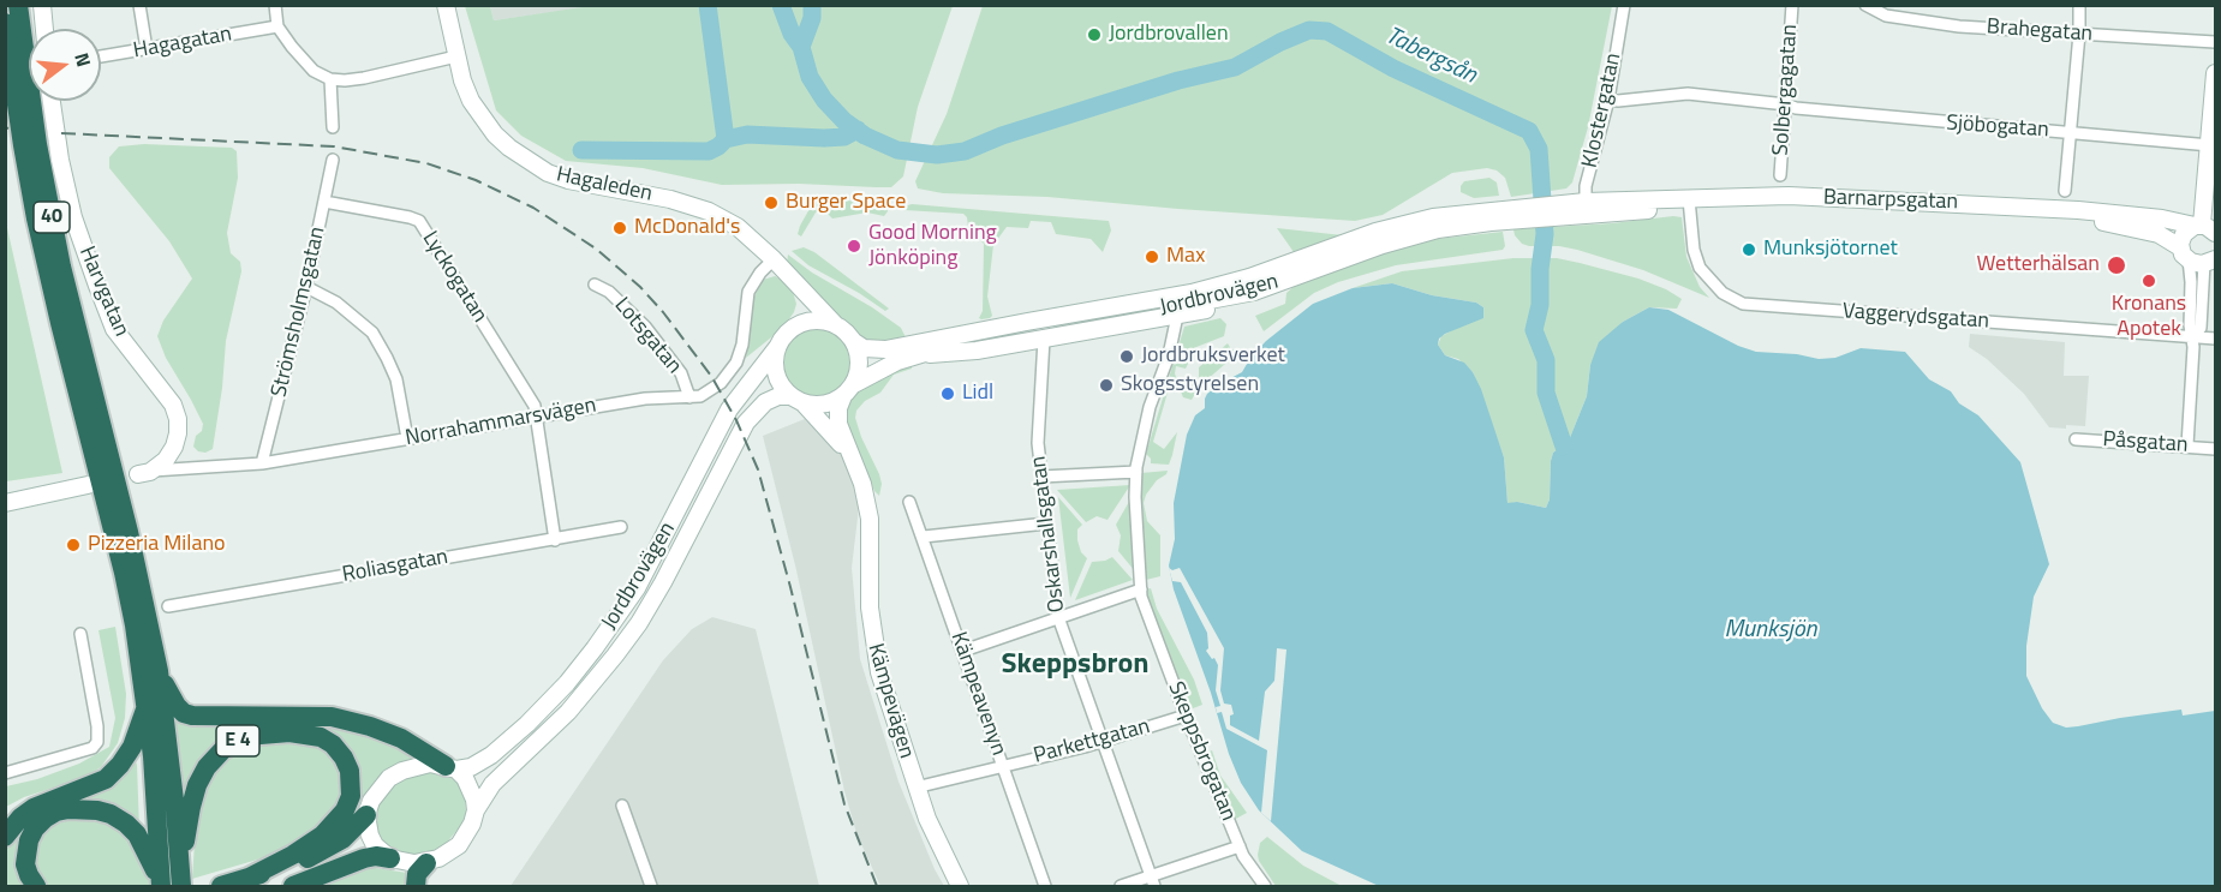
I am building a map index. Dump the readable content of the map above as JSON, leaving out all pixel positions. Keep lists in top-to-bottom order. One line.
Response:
{"streets":{"highway":["40","E 4"],"main road":["Hagaleden","Barnarpsgatan","Harvgatan","Jordbrovägen","Kämpevägen"],"street":["Brahegatan","Hagagatan","Solbergagatan","Klostergatan","Sjöbogatan","Lyckogatan","Strömsholmsgatan","Vaggerydsgatan","Lotsgatan","Norrahammarsvägen","Påsgatan","Oskarshallsgatan","Roliasgatan","Kämpeavenyn","Parkettgatan","Skeppsbrogatan"]},"crossings":[["Solbergagatan","Sjöbogatan"],["Klostergatan","Sjöbogatan"],["Klostergatan","Barnarpsgatan"],["Klostergatan","Jordbrovägen"],["Hagaleden","Jordbrovägen"],["Hagaleden","Norrahammarsvägen"],["Hagaleden","Kämpevägen"],["Barnarpsgatan","Jordbrovägen"],["Barnarpsgatan","Vaggerydsgatan"],["40","E 4"],["Lyckogatan","Strömsholmsgatan"],["Lyckogatan","Norrahammarsvägen"],["Lyckogatan","Roliasgatan"],["Harvgatan","Norrahammarsvägen"],["Jordbrovägen","Kämpevägen"],["Strömsholmsgatan","Norrahammarsvägen"],["Lotsgatan","Norrahammarsvägen"],["Oskarshallsgatan","Parkettgatan"],["Kämpeavenyn","Parkettgatan"],["Kämpevägen","Parkettgatan"],["Parkettgatan","Skeppsbrogatan"]],"districts":["Skeppsbron"],"water":["Tabergsån","Munksjön"],"places":["Jordbrovallen","Burger Space","McDonald's","Good Morning Jönköping","Munksjötornet","Max","Wetterhälsan","Kronans Apotek","Jordbruksverket","Skogsstyrelsen","Lidl","Pizzeria Milano"],"north":"right"}
